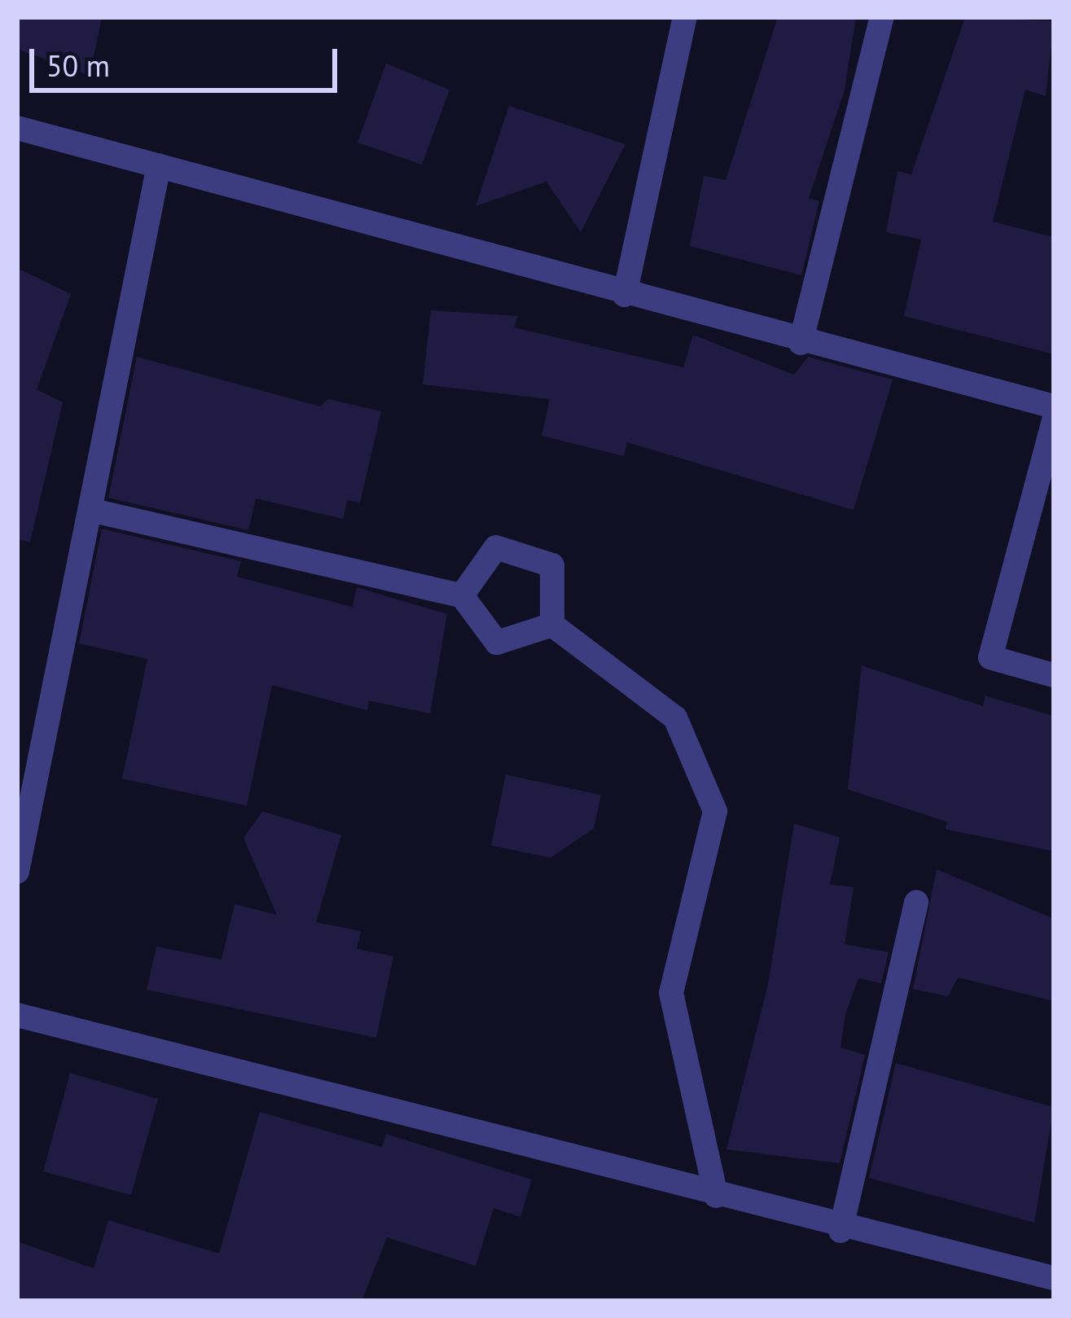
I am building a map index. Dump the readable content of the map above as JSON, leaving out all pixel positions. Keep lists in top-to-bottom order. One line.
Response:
{"scale_bar":"50 m"}
